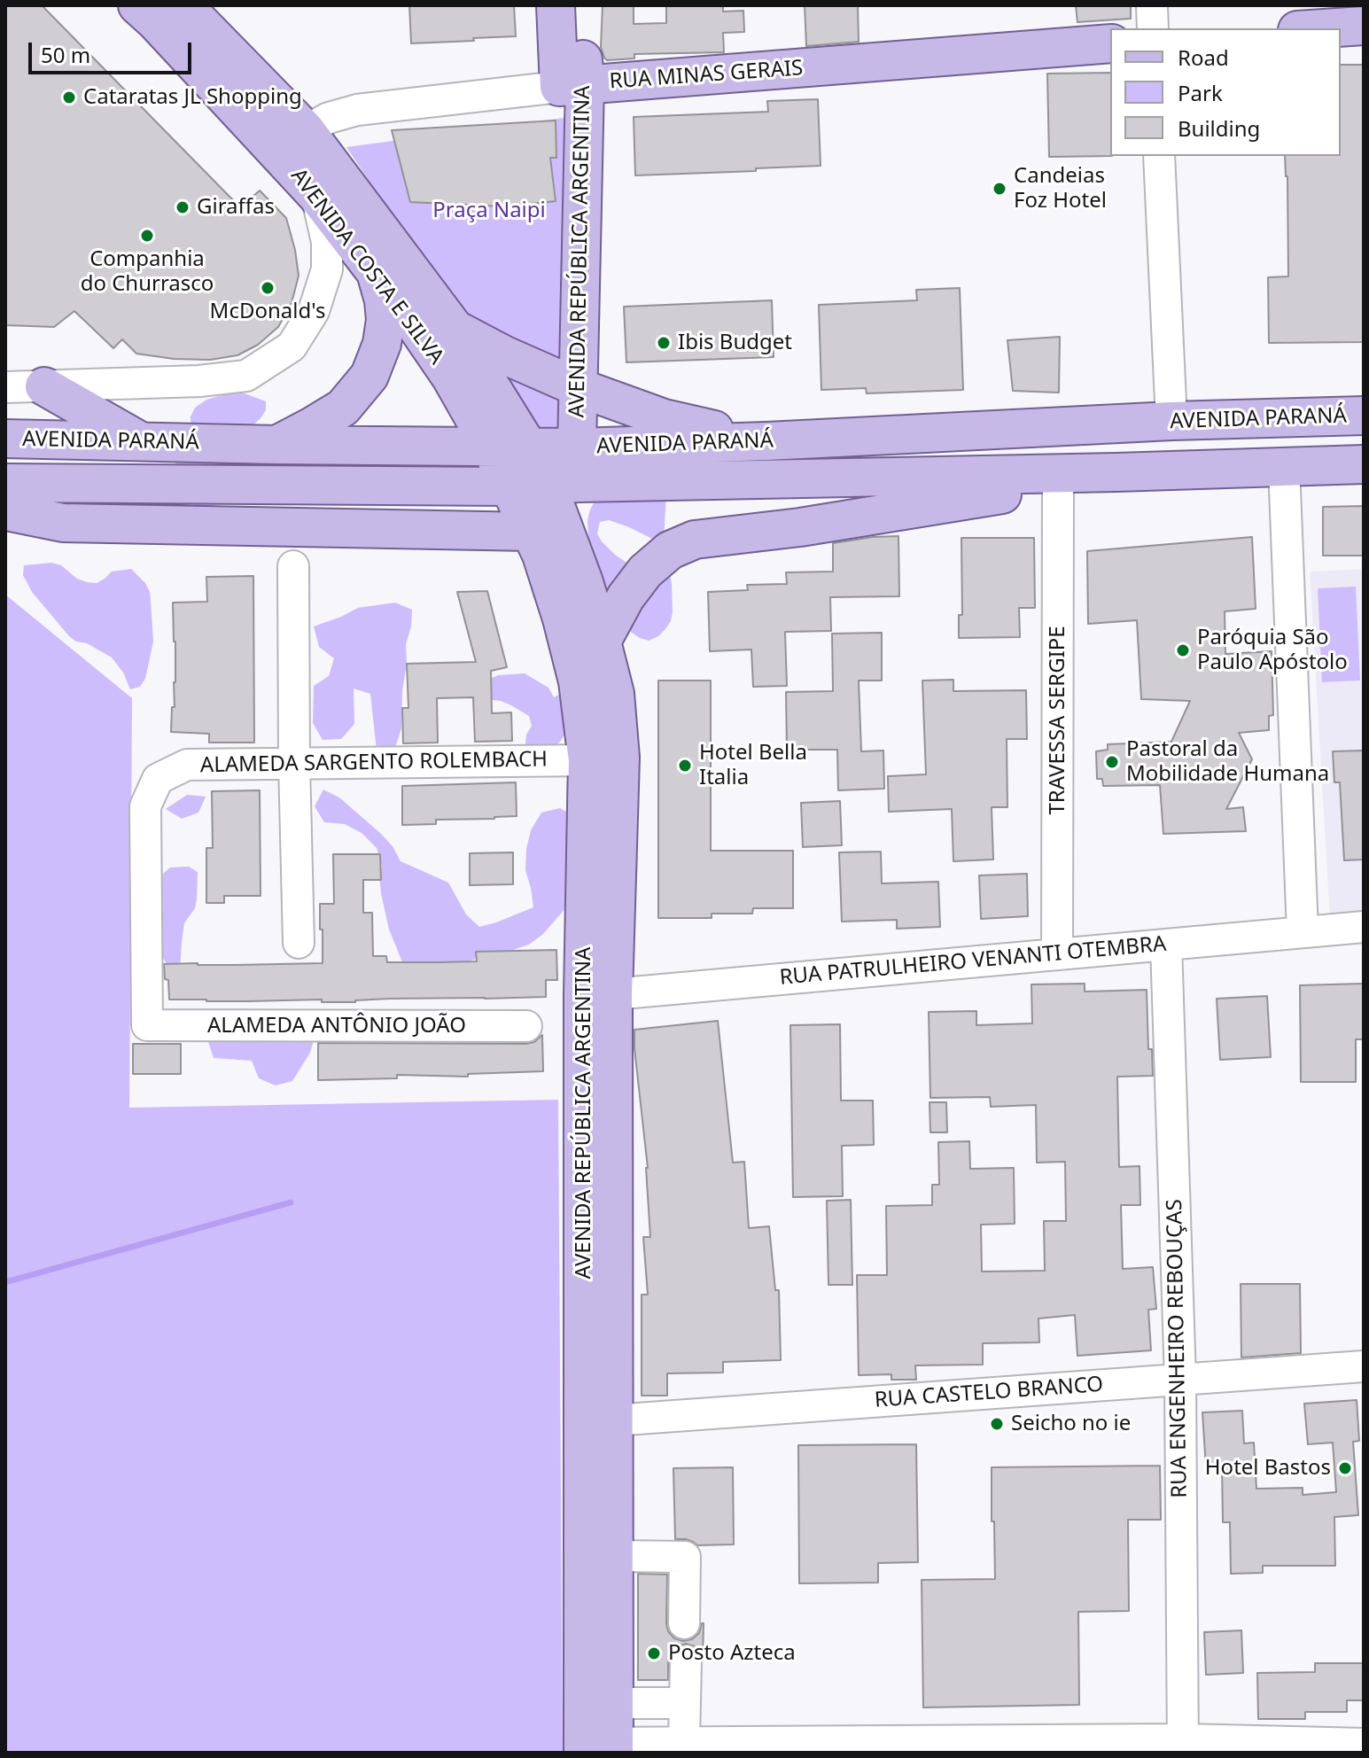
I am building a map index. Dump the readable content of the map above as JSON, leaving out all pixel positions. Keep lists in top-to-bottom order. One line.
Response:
{"streets":{"main road":["RUA MINAS GERAIS","AVENIDA REPÚBLICA ARGENTINA","AVENIDA COSTA E SILVA","AVENIDA PARANÁ"],"street":["TRAVESSA SERGIPE","ALAMEDA SARGENTO ROLEMBACH","RUA PATRULHEIRO VENANTI OTEMBRA","ALAMEDA ANTÔNIO JOÃO","RUA ENGENHEIRO REBOUÇAS","RUA CASTELO BRANCO"]},"crossings":[["RUA MINAS GERAIS","AVENIDA REPÚBLICA ARGENTINA"],["RUA MINAS GERAIS","AVENIDA COSTA E SILVA"],["AVENIDA REPÚBLICA ARGENTINA","AVENIDA COSTA E SILVA"],["AVENIDA REPÚBLICA ARGENTINA","AVENIDA PARANÁ"],["AVENIDA REPÚBLICA ARGENTINA","ALAMEDA SARGENTO ROLEMBACH"],["AVENIDA REPÚBLICA ARGENTINA","RUA PATRULHEIRO VENANTI OTEMBRA"],["AVENIDA REPÚBLICA ARGENTINA","RUA CASTELO BRANCO"],["AVENIDA COSTA E SILVA","AVENIDA PARANÁ"],["TRAVESSA SERGIPE","RUA PATRULHEIRO VENANTI OTEMBRA"],["ALAMEDA SARGENTO ROLEMBACH","ALAMEDA ANTÔNIO JOÃO"],["RUA PATRULHEIRO VENANTI OTEMBRA","RUA ENGENHEIRO REBOUÇAS"],["RUA ENGENHEIRO REBOUÇAS","RUA CASTELO BRANCO"]],"parks":["Praça Naipi"],"places":["Cataratas JL Shopping","Candeias Foz Hotel","Giraffas","Companhia do Churrasco","McDonald's","Ibis Budget","Paróquia São Paulo Apóstolo","Pastoral da Mobilidade Humana","Hotel Bella Italia","Seicho no ie","Hotel Bastos","Posto Azteca"],"legend":["Road","Park","Building"],"scale_bar":"50 m"}
